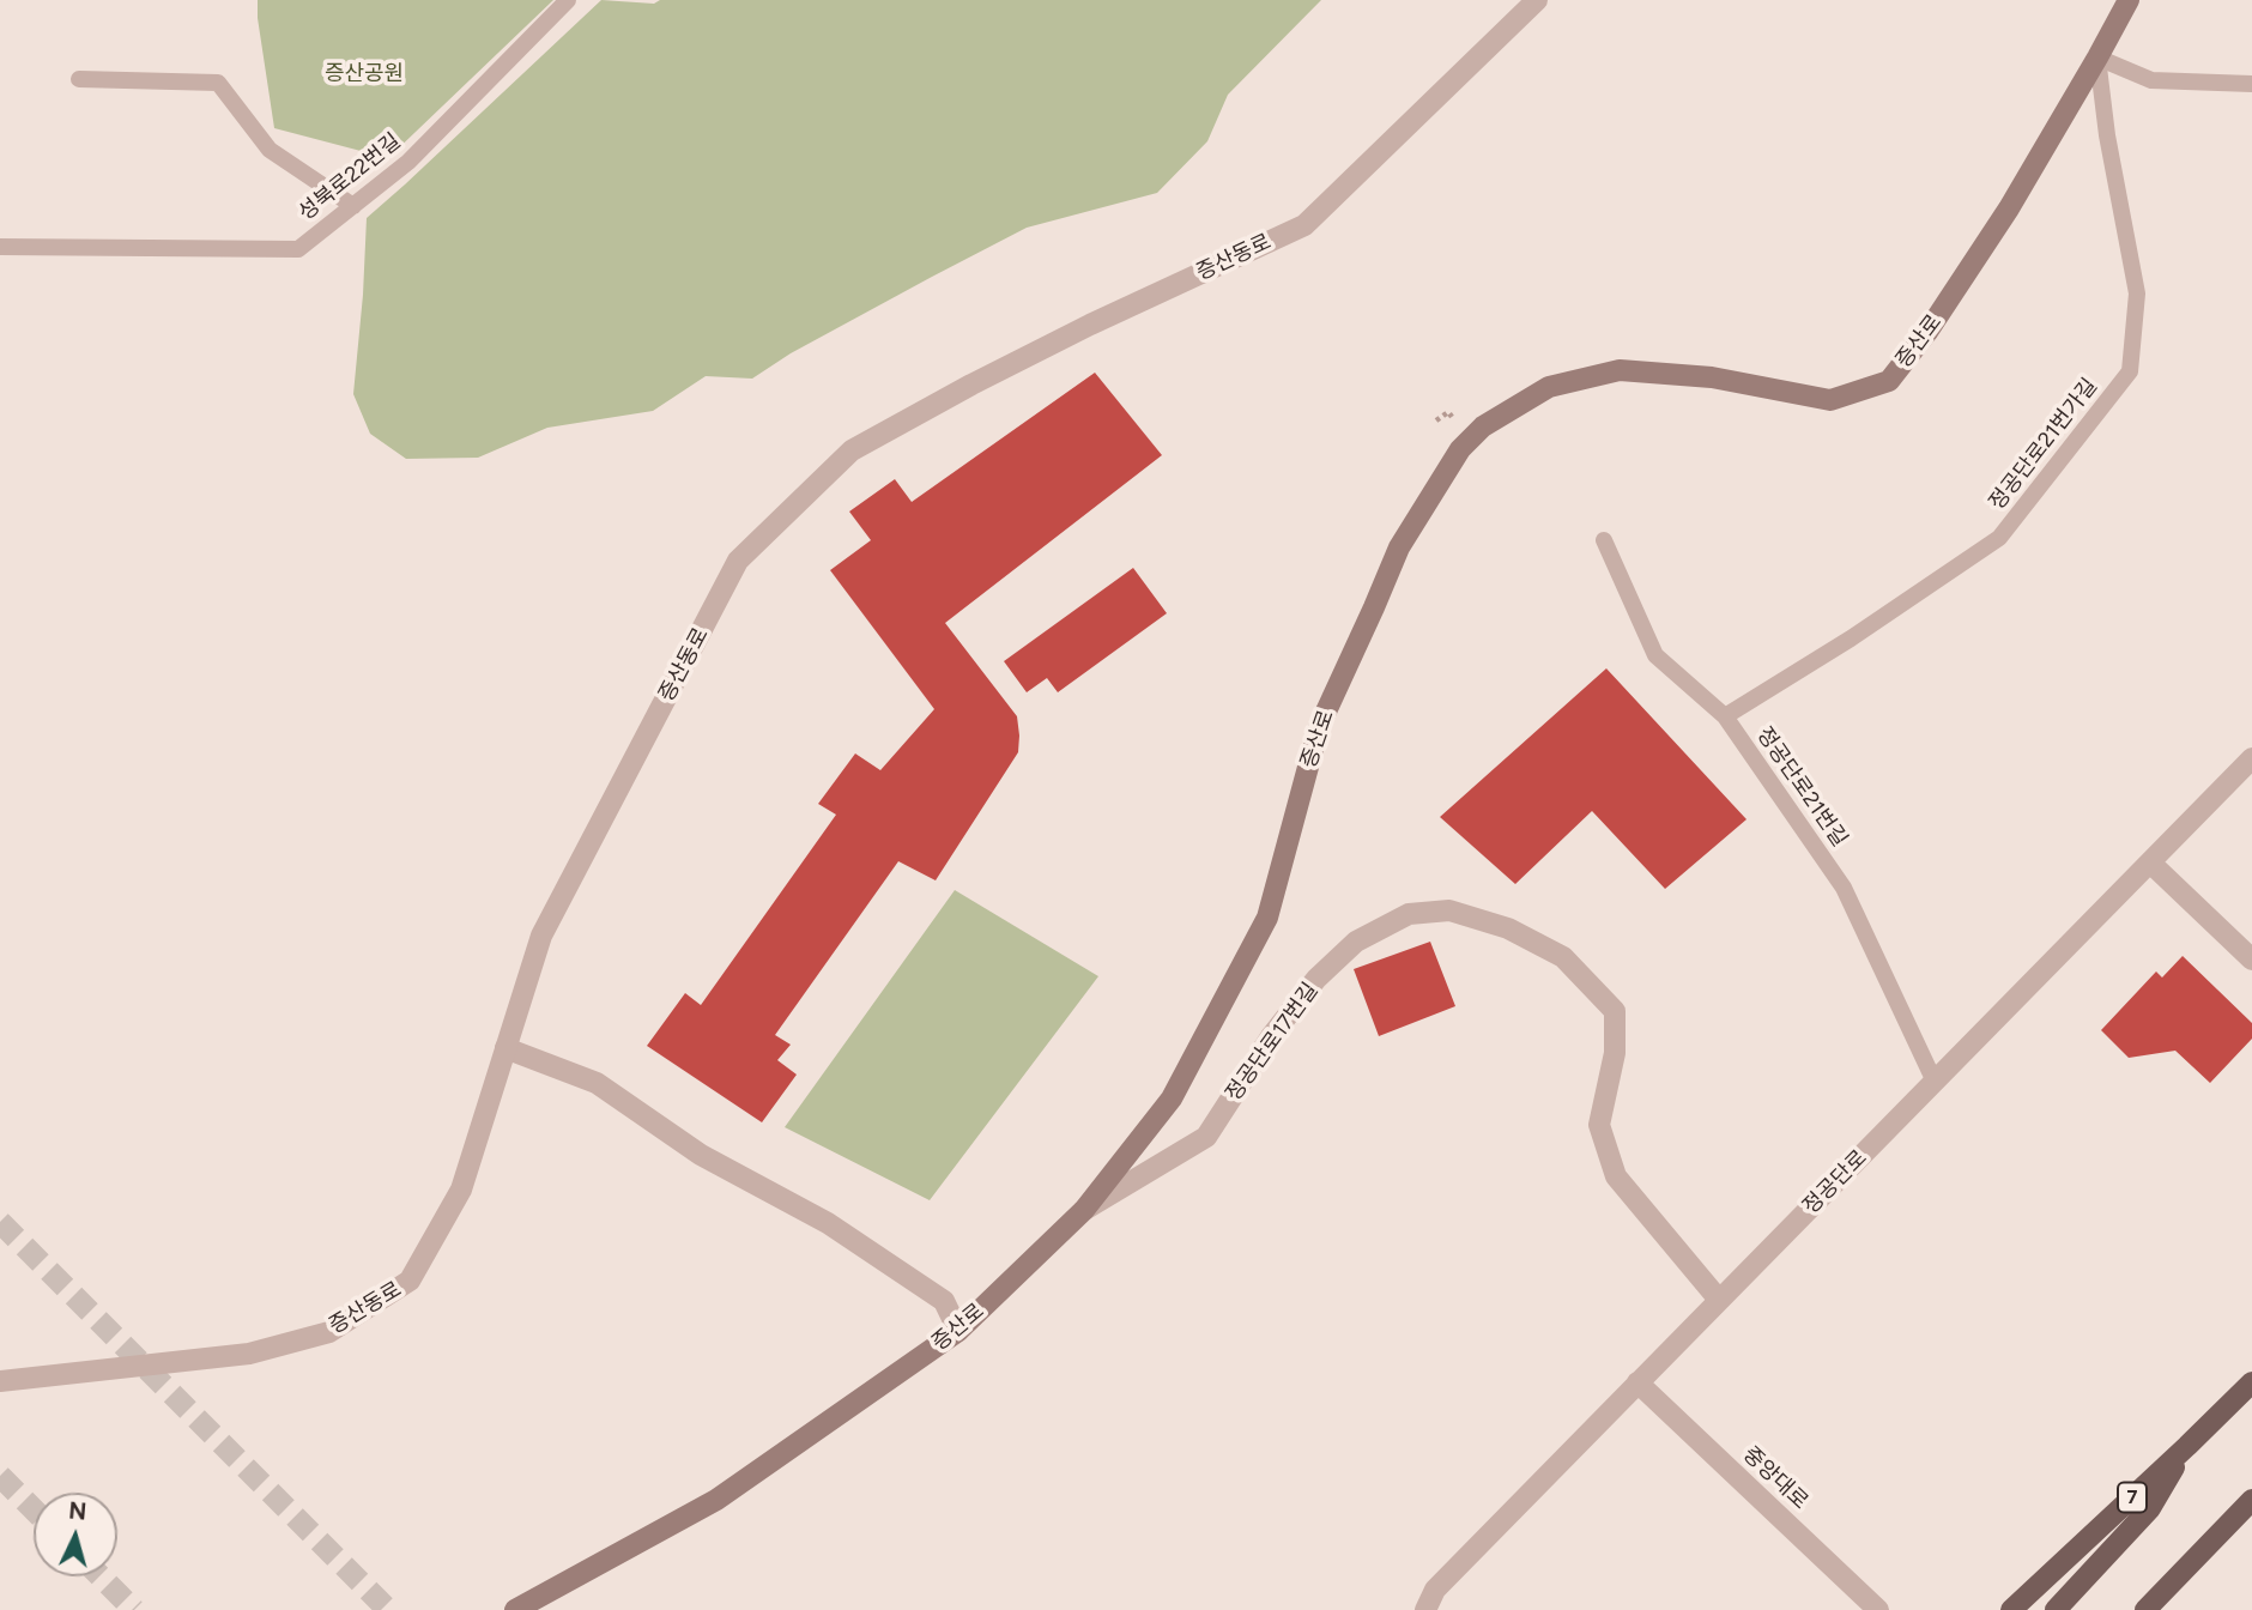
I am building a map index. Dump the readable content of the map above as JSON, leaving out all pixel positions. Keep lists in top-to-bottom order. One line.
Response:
{"streets":{"main road":["증산로","7"],"street":["증산동로","정공단로17번길","정공단로","중앙대로"],"lane":["성북로22번길","정공단로21번가길","정공단로21번길"]},"crossings":[["증산로","정공단로21번가길"],["증산로","정공단로17번길"],["정공단로21번가길","정공단로21번길"],["정공단로21번길","정공단로"],["정공단로17번길","정공단로"],["정공단로","중앙대로"]],"parks":["증산공원"],"north":"top"}
